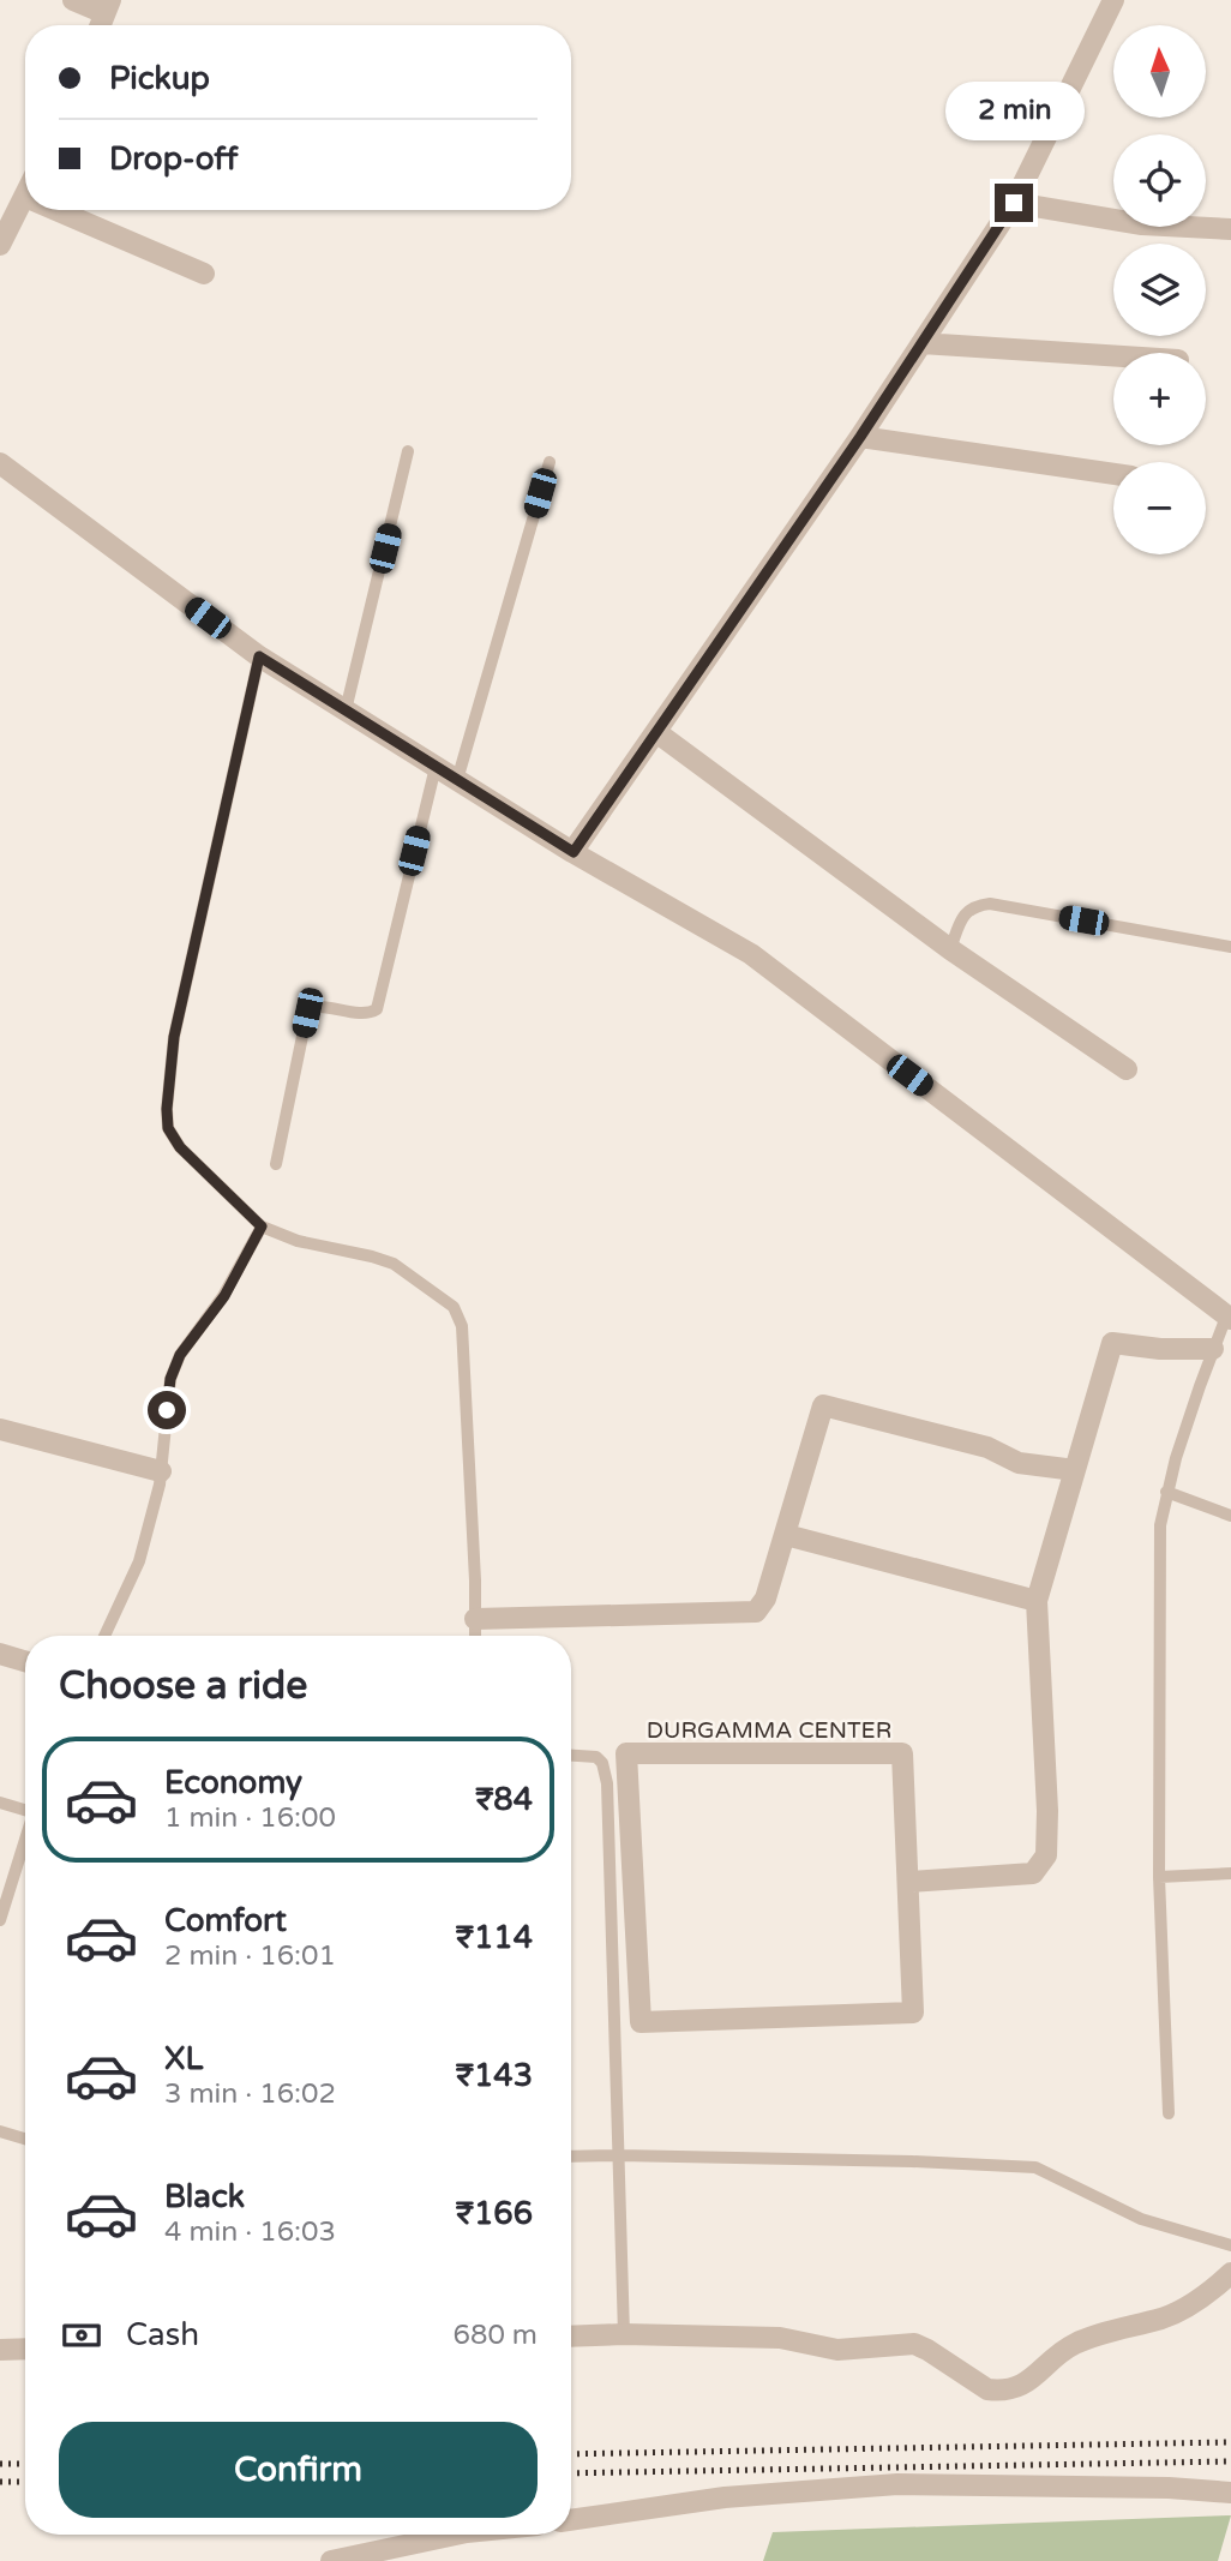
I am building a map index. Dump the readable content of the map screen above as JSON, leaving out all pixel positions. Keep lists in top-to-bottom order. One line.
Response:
{"streets":{"street":["DURGAMMA CENTER"]},"north":"top","page":{"map_buttons":["+","−"],"banner":["Pickup","Drop-off"],"bubble":"2 min","heading":"Choose a ride","list":[{"name":"Economy","note":"1 min · 16:00","value":"₹84"},{"name":"Comfort","note":"2 min · 16:01","value":"₹114"},{"name":"XL","note":"3 min · 16:02","value":"₹143"},{"name":"Black","note":"4 min · 16:03","value":"₹166"}],"pay":["Cash","680 m"],"buttons":"Confirm"}}
